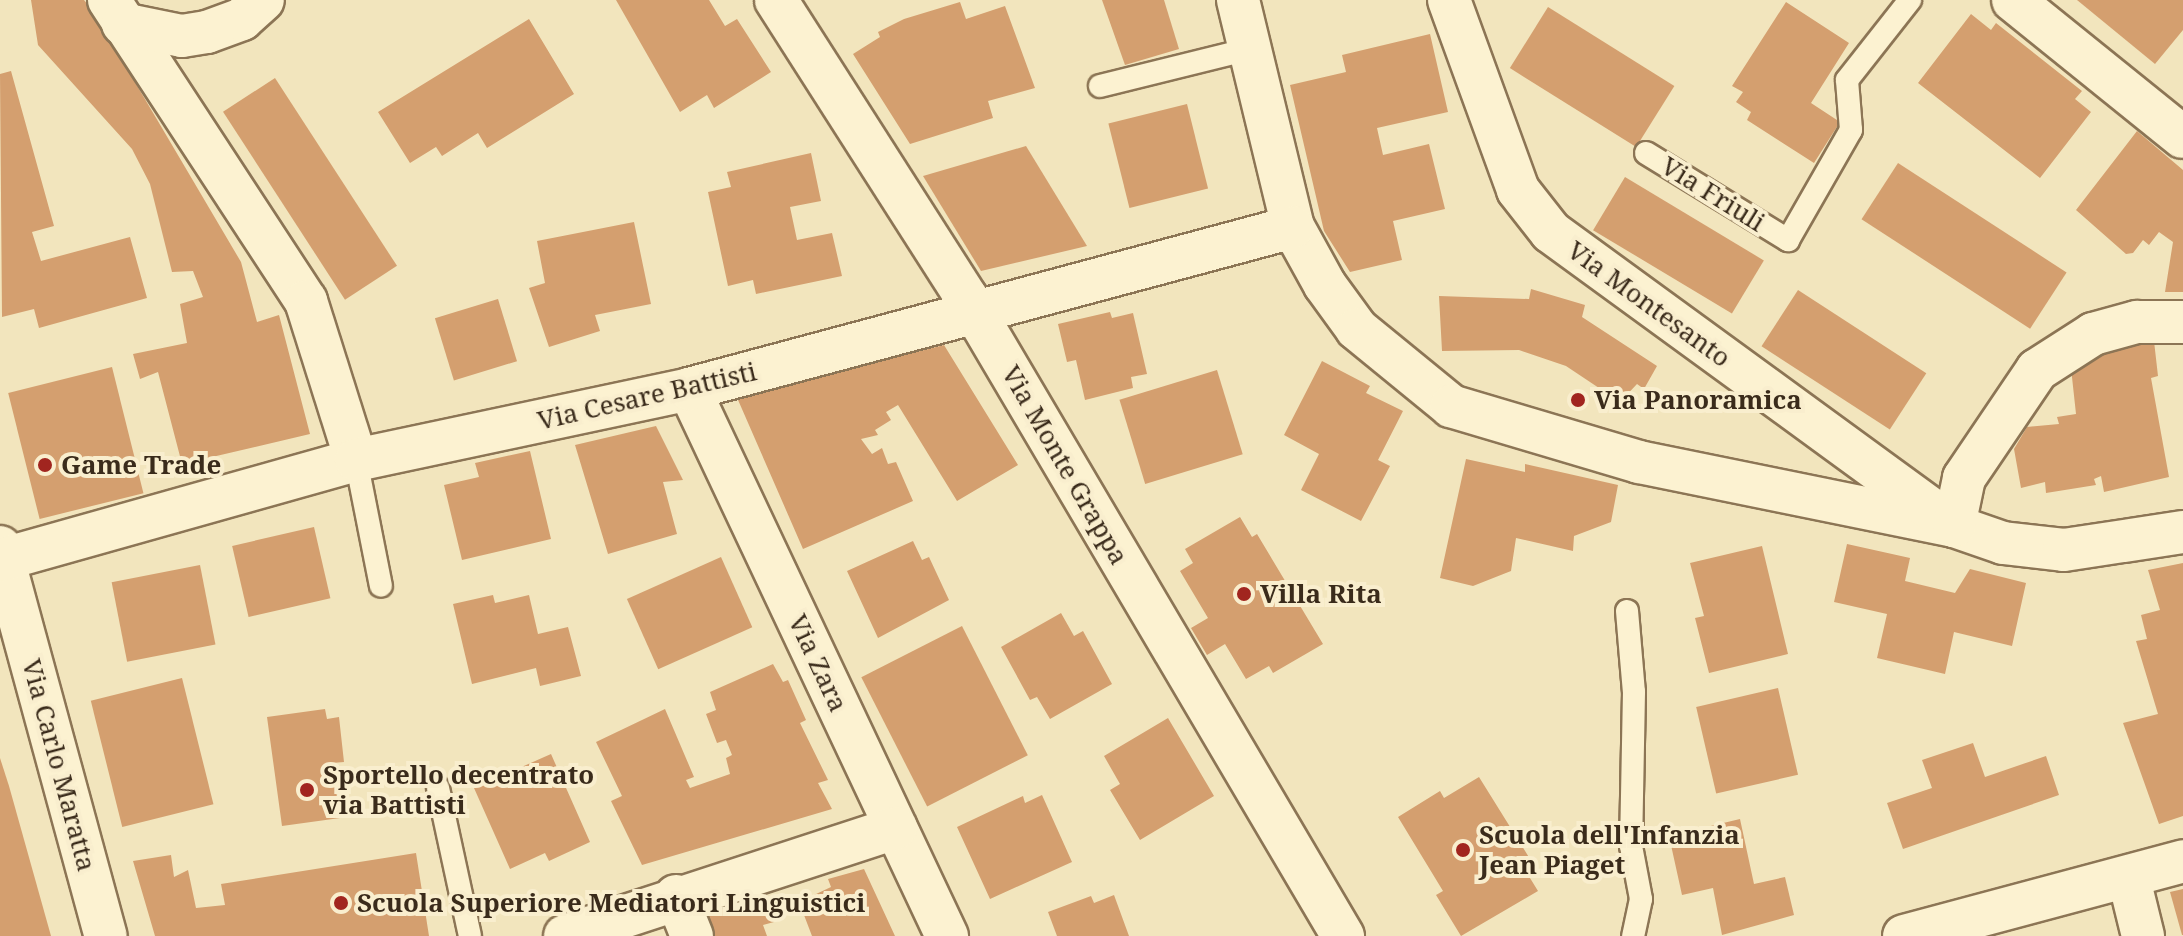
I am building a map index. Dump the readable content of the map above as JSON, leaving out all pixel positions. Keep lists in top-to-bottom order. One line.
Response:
{"streets":{"street":["Via Montesanto","Via Cesare Battisti","Via Monte Grappa","Via Zara","Via Carlo Maratta"],"lane":["Via Friuli"]},"crossings":[["Via Cesare Battisti","Via Monte Grappa"],["Via Cesare Battisti","Via Zara"],["Via Cesare Battisti","Via Carlo Maratta"]],"places":["Via Panoramica","Game Trade","Villa Rita","Sportello decentrato via Battisti","Scuola dell'Infanzia Jean Piaget","Scuola Superiore Mediatori Linguistici"]}
